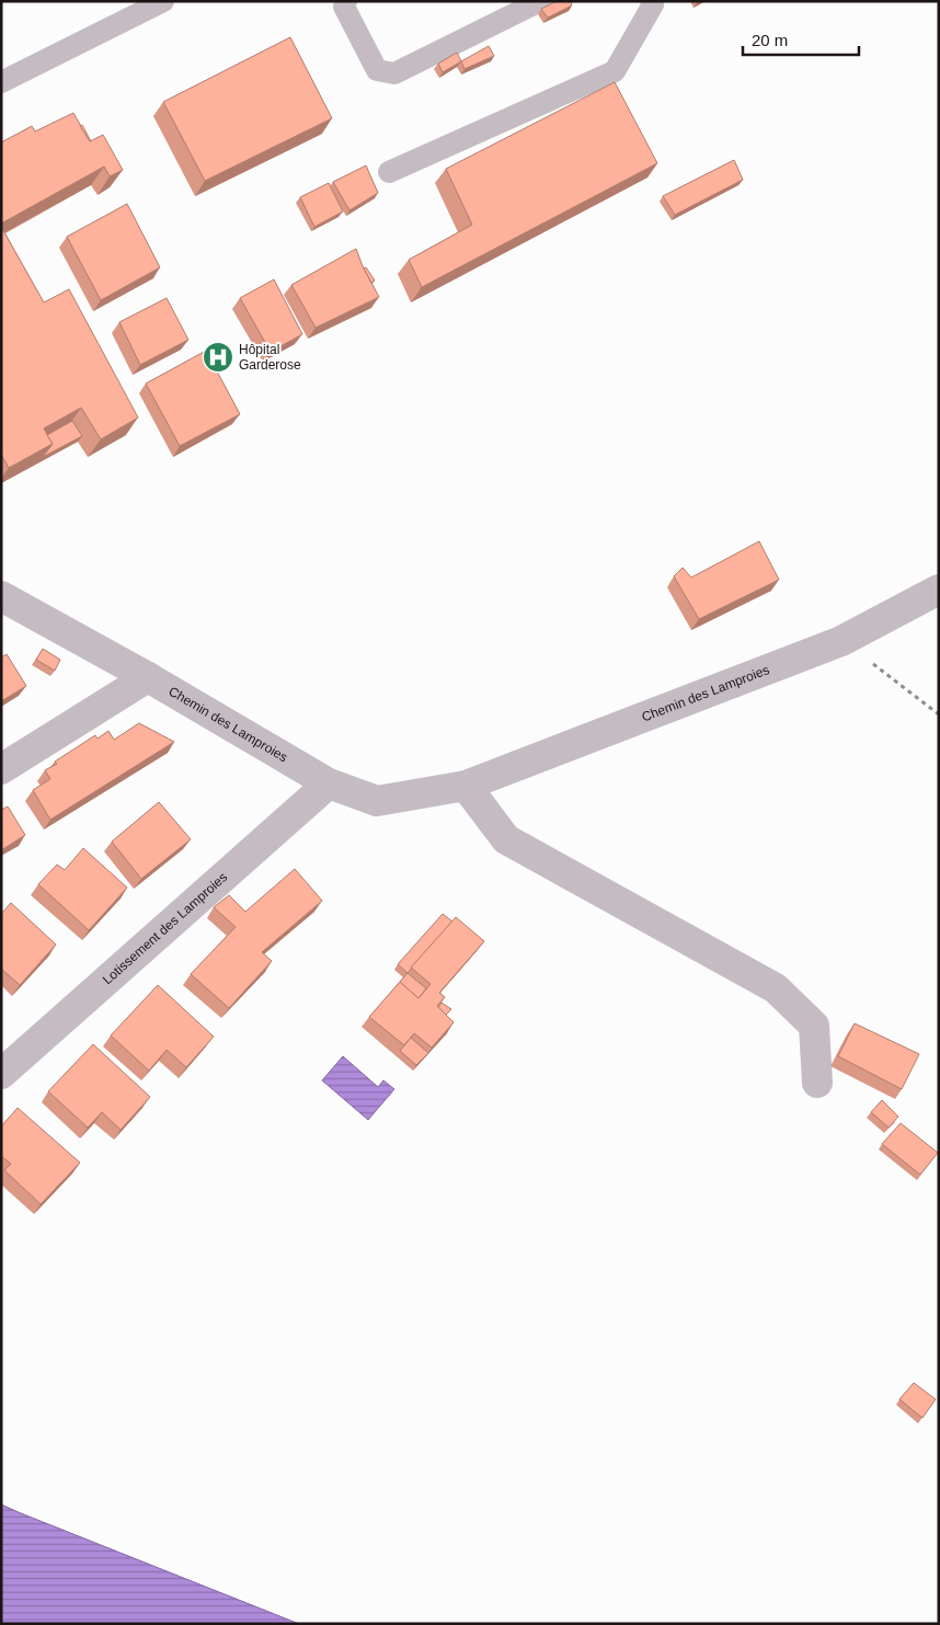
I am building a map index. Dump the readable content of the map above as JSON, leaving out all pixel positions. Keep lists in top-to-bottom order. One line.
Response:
{"streets":{"street":["Chemin des Lamproies","Lotissement des Lamproies"]},"crossings":[["Chemin des Lamproies","Lotissement des Lamproies"]],"places":{"hospital":["Hôpital Garderose"]},"scale_bar":"20 m"}
